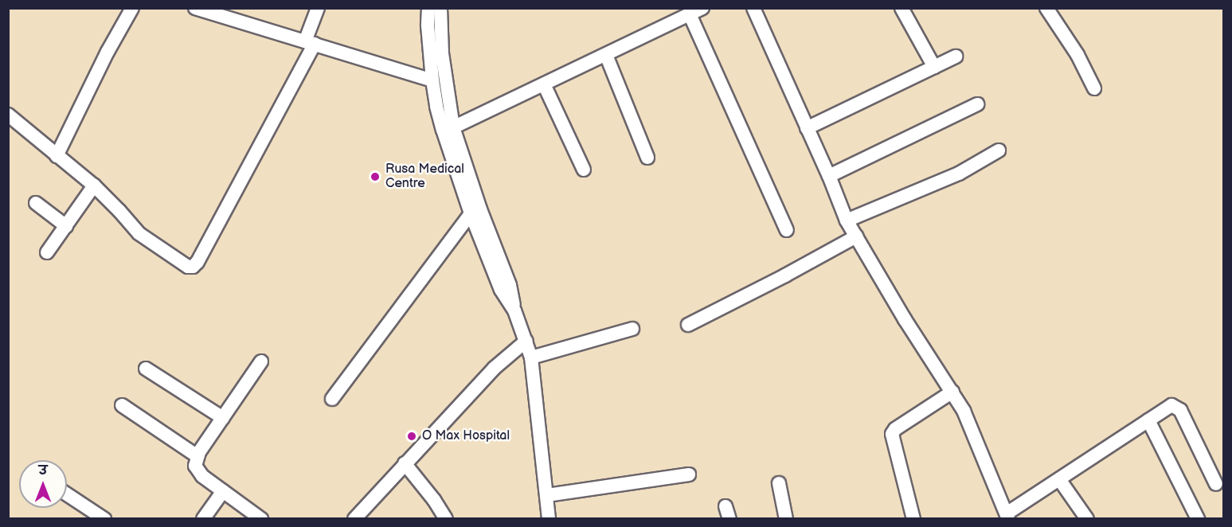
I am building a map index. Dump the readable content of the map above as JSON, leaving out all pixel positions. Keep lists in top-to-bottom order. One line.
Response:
{"places":["Rusa Medical Centre","O Max Hospital"],"north":"top"}
